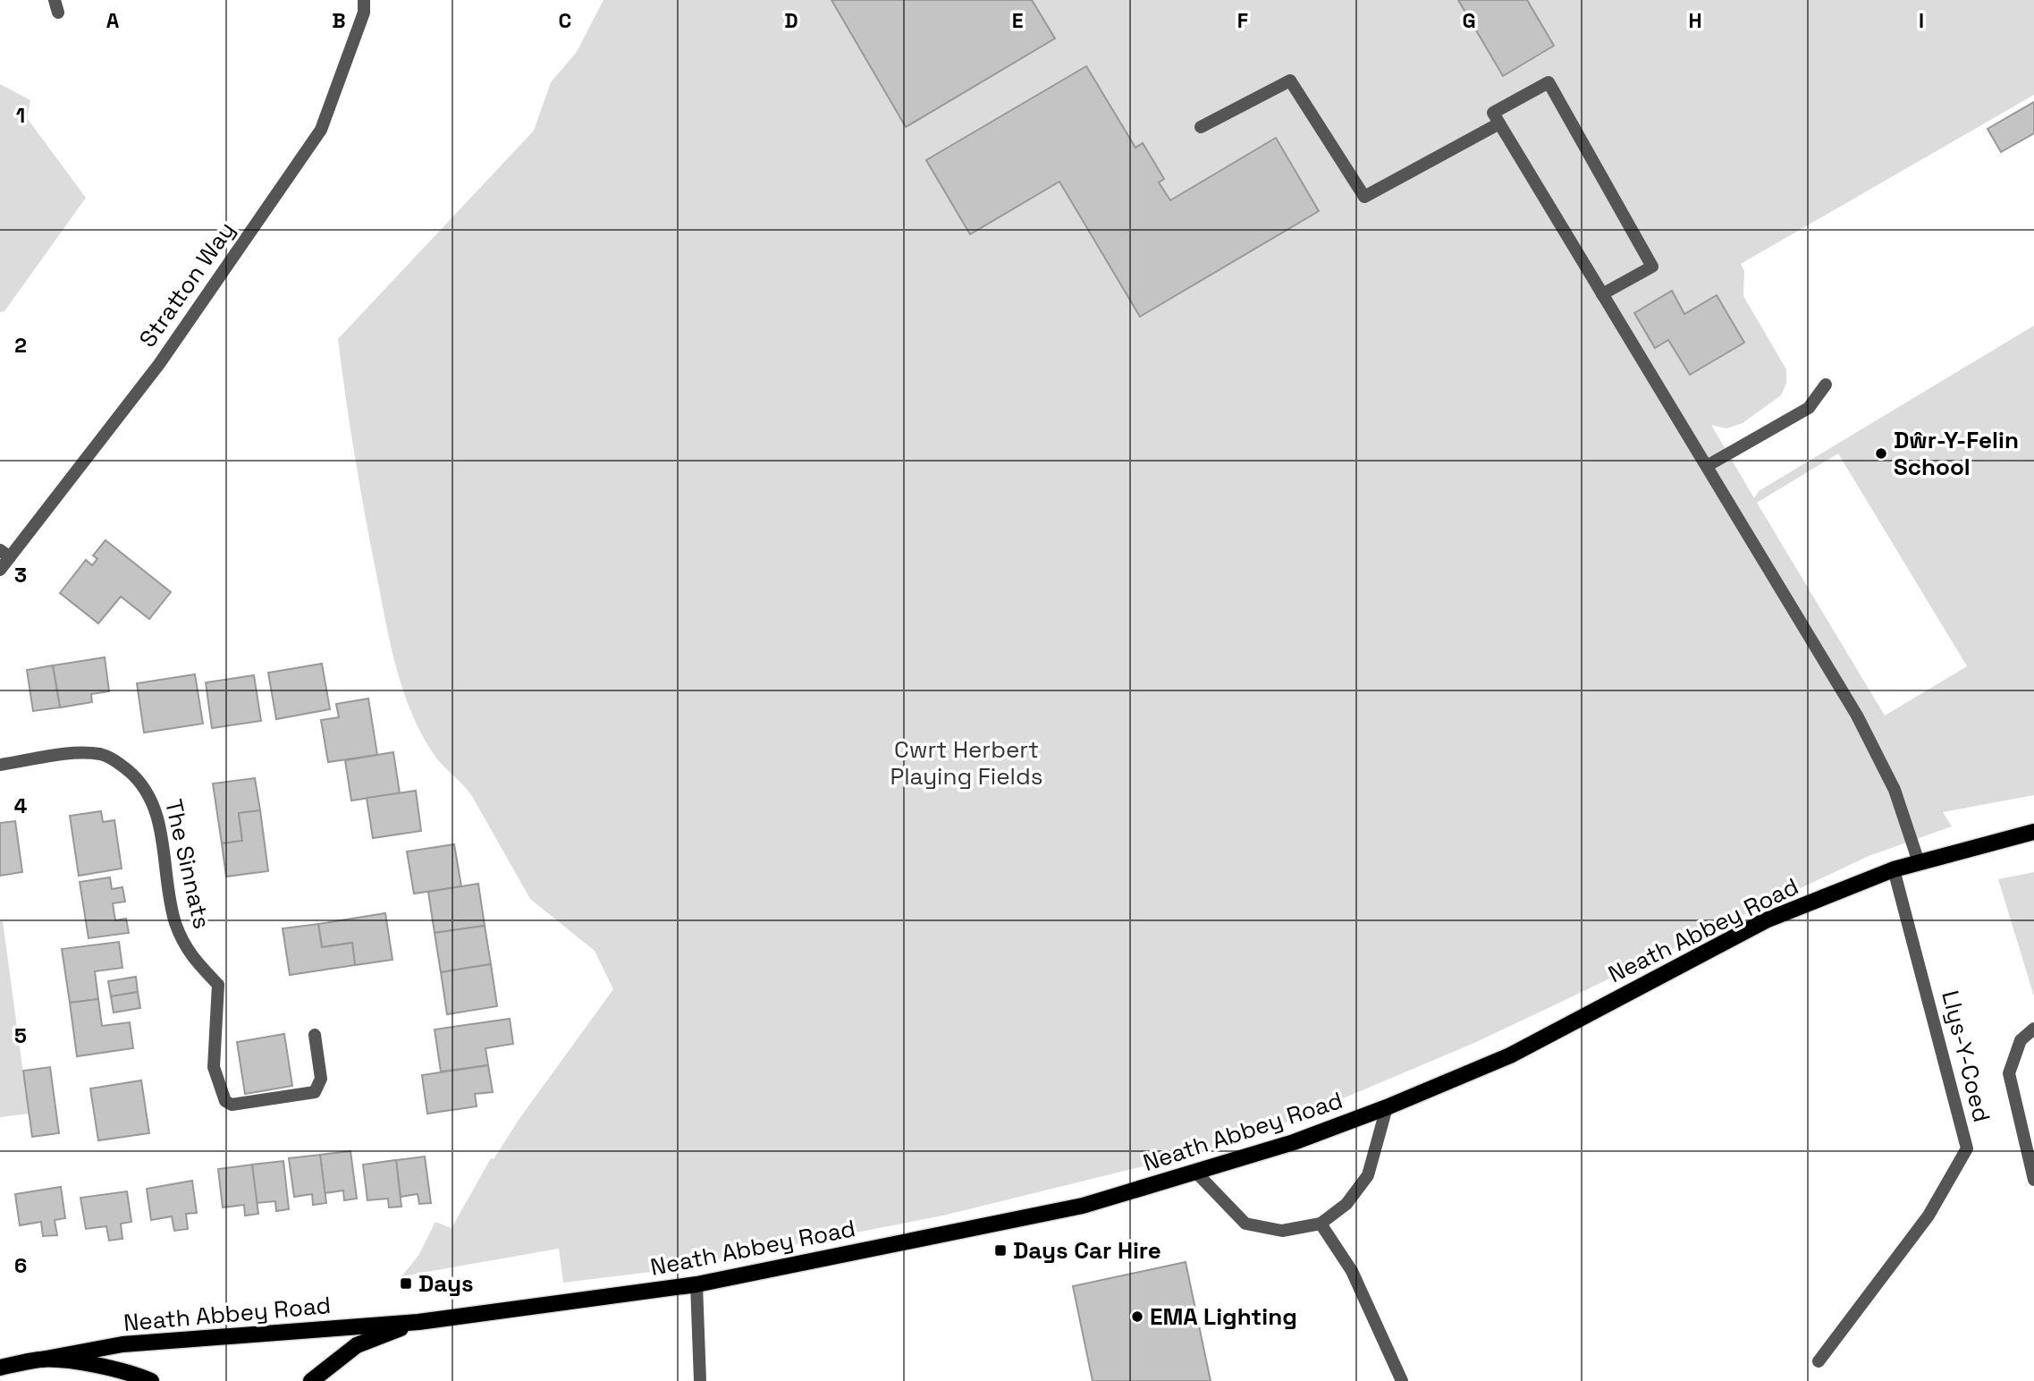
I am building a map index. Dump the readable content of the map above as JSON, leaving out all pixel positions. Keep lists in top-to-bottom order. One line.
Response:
{"streets":{"main road":["Neath Abbey Road"],"street":["Stratton Way","The Sinnats","Llys-Y-Coed"]},"crossings":[["Neath Abbey Road","Llys-Y-Coed"]],"parks":["Cwrt Herbert Playing Fields"],"places":{"other":["Dŵr-Y-Felin School","EMA Lighting"],"transit":["Days Car Hire","Days"]},"grid":{"columns":["A","B","C","D","E","F","G","H","I"],"rows":["1","2","3","4","5","6"]}}
